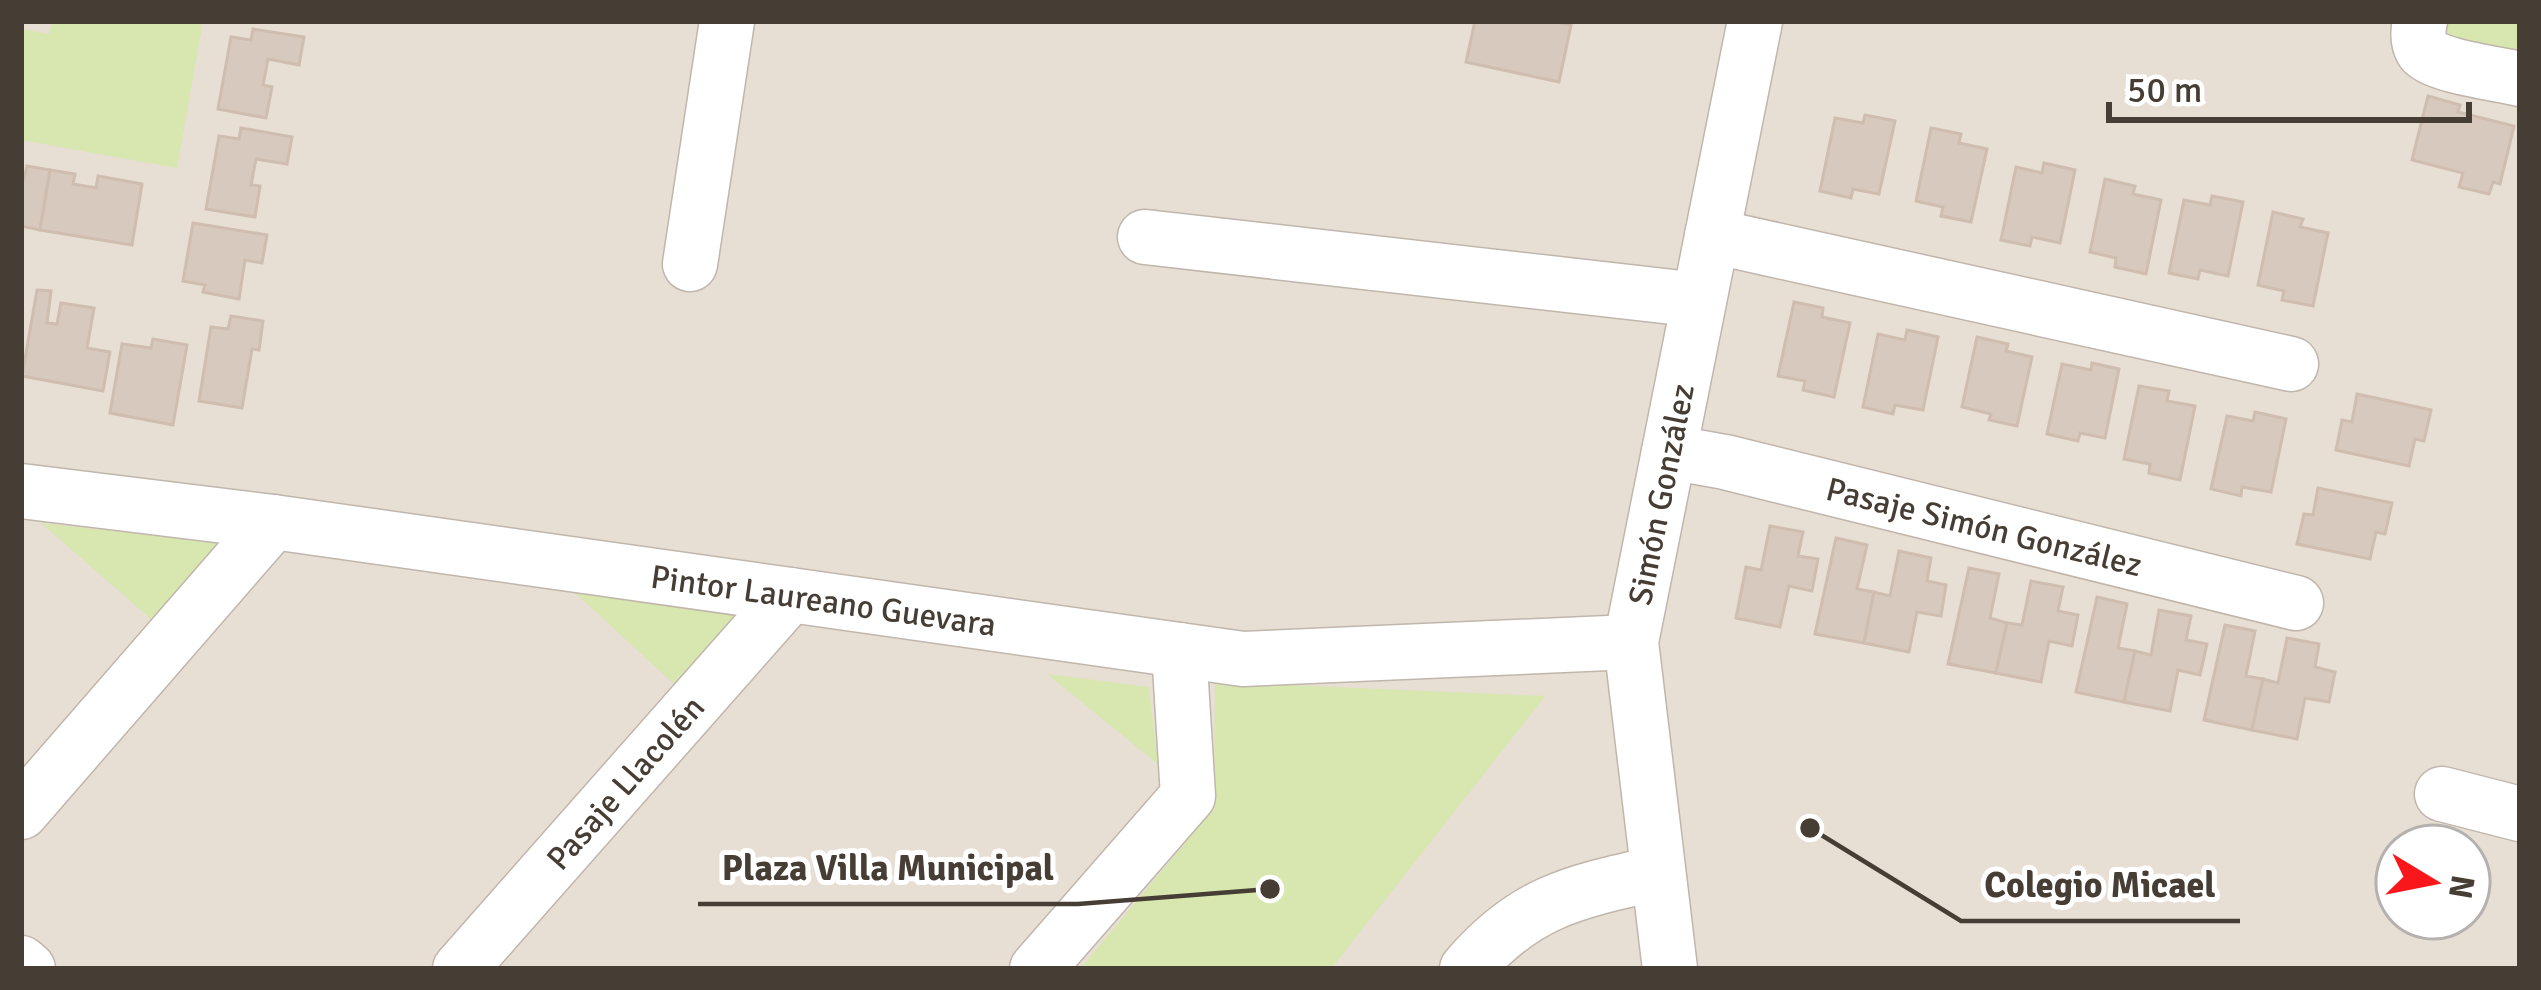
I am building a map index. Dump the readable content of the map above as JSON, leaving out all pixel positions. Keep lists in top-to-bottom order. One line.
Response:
{"streets":{"street":["Simón González","Pasaje Simón González","Pintor Laureano Guevara","Pasaje Llacolén"]},"crossings":[["Simón González","Pasaje Simón González"],["Simón González","Pintor Laureano Guevara"],["Pintor Laureano Guevara","Pasaje Llacolén"]],"places":["Colegio Micael","Plaza Villa Municipal"],"scale_bar":"50 m","north":"right"}
